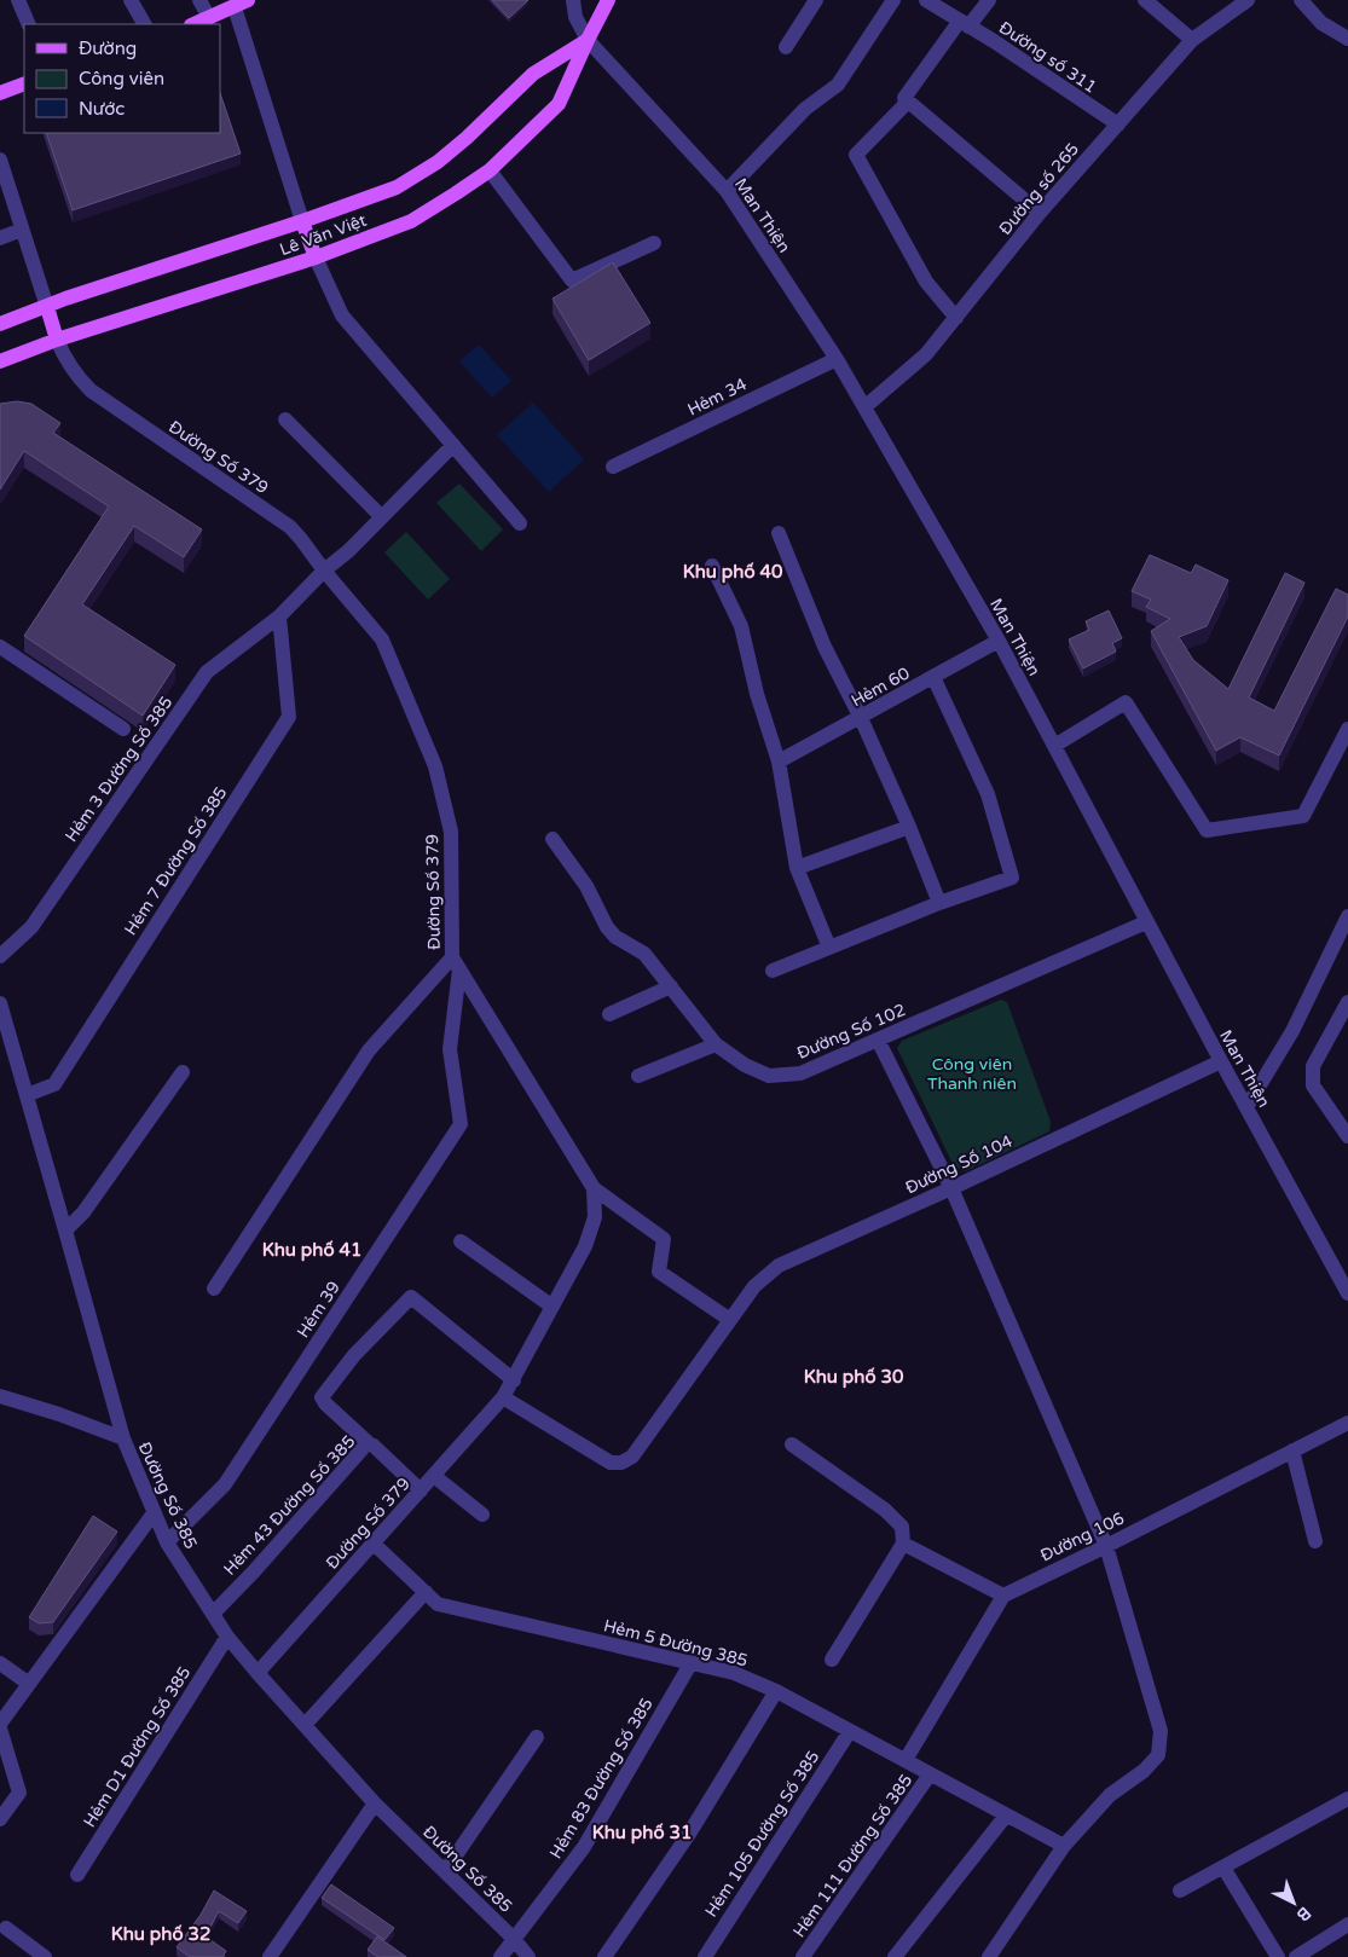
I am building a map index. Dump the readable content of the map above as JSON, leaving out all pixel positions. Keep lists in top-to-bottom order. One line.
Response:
{"streets":{"main road":["Lê Văn Việt"],"street":["Đường số 311","Đường số 265","Man Thiện","Hẻm 34","Đường Số 379","Hẻm 60","Hẻm 3 Đường Số 385","Hẻm 7 Đường Số 385","Đường Số 102","Đường Số 104","Hẻm 39","Đường Số 385","Hẻm 43 Đường Số 385","Đường 106","Hẻm 5 Đường 385","Hẻm D1 Đường Số 385","Hẻm 83 Đường Số 385","Hẻm 105 Đường Số 385","Hẻm 111 Đường Số 385"]},"crossings":[["Đường số 311","Đường số 265"],["Đường số 265","Man Thiện"],["Man Thiện","Lê Văn Việt"],["Man Thiện","Hẻm 34"],["Man Thiện","Hẻm 60"],["Man Thiện","Đường Số 102"],["Man Thiện","Đường Số 104"],["Lê Văn Việt","Đường Số 379"],["Đường Số 379","Hẻm 3 Đường Số 385"],["Đường Số 379","Hẻm 39"],["Đường Số 379","Đường Số 385"],["Đường Số 379","Hẻm 43 Đường Số 385"],["Đường Số 379","Hẻm 5 Đường 385"],["Hẻm 3 Đường Số 385","Hẻm 7 Đường Số 385"],["Hẻm 7 Đường Số 385","Đường Số 385"],["Hẻm 39","Đường Số 385"],["Đường Số 385","Hẻm 43 Đường Số 385"],["Đường Số 385","Hẻm D1 Đường Số 385"],["Đường Số 385","Hẻm 83 Đường Số 385"],["Hẻm 5 Đường 385","Hẻm 83 Đường Số 385"],["Hẻm 5 Đường 385","Hẻm 105 Đường Số 385"],["Hẻm 5 Đường 385","Hẻm 111 Đường Số 385"]],"districts":["Khu phố 40","Khu phố 41","Khu phố 30","Khu phố 31","Khu phố 32"],"parks":["Công viên Thanh niên"],"legend":["Đường","Công viên","Nước"],"north":"bottom right"}
